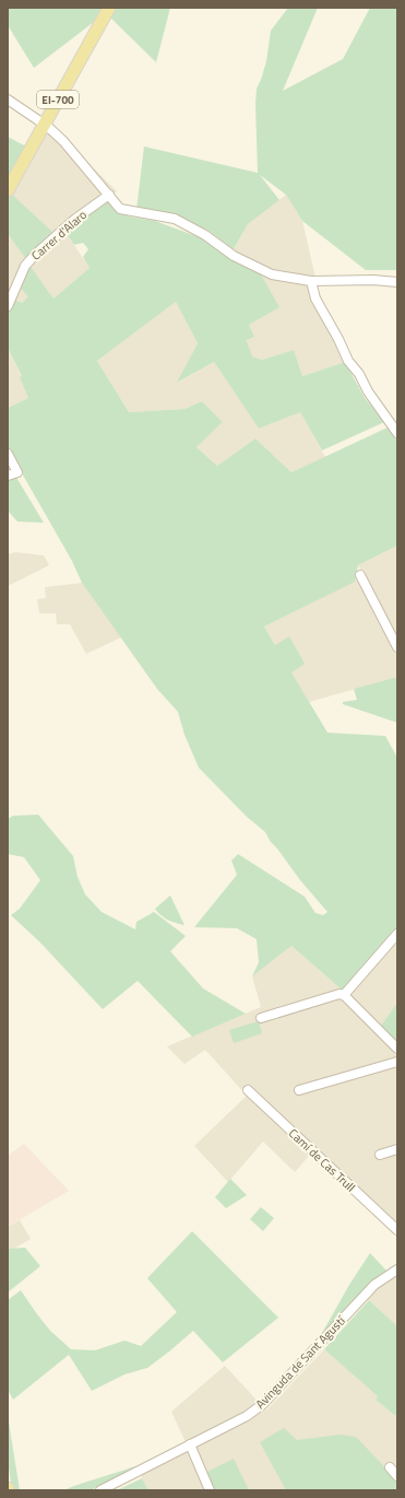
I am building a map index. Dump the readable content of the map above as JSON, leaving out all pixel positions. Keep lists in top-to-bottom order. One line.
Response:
{"streets":{"main road":["EI-700"],"street":["Carrer d'Alaro","Camí de Cas Trull","Avinguda de Sant Agustí"]}}
